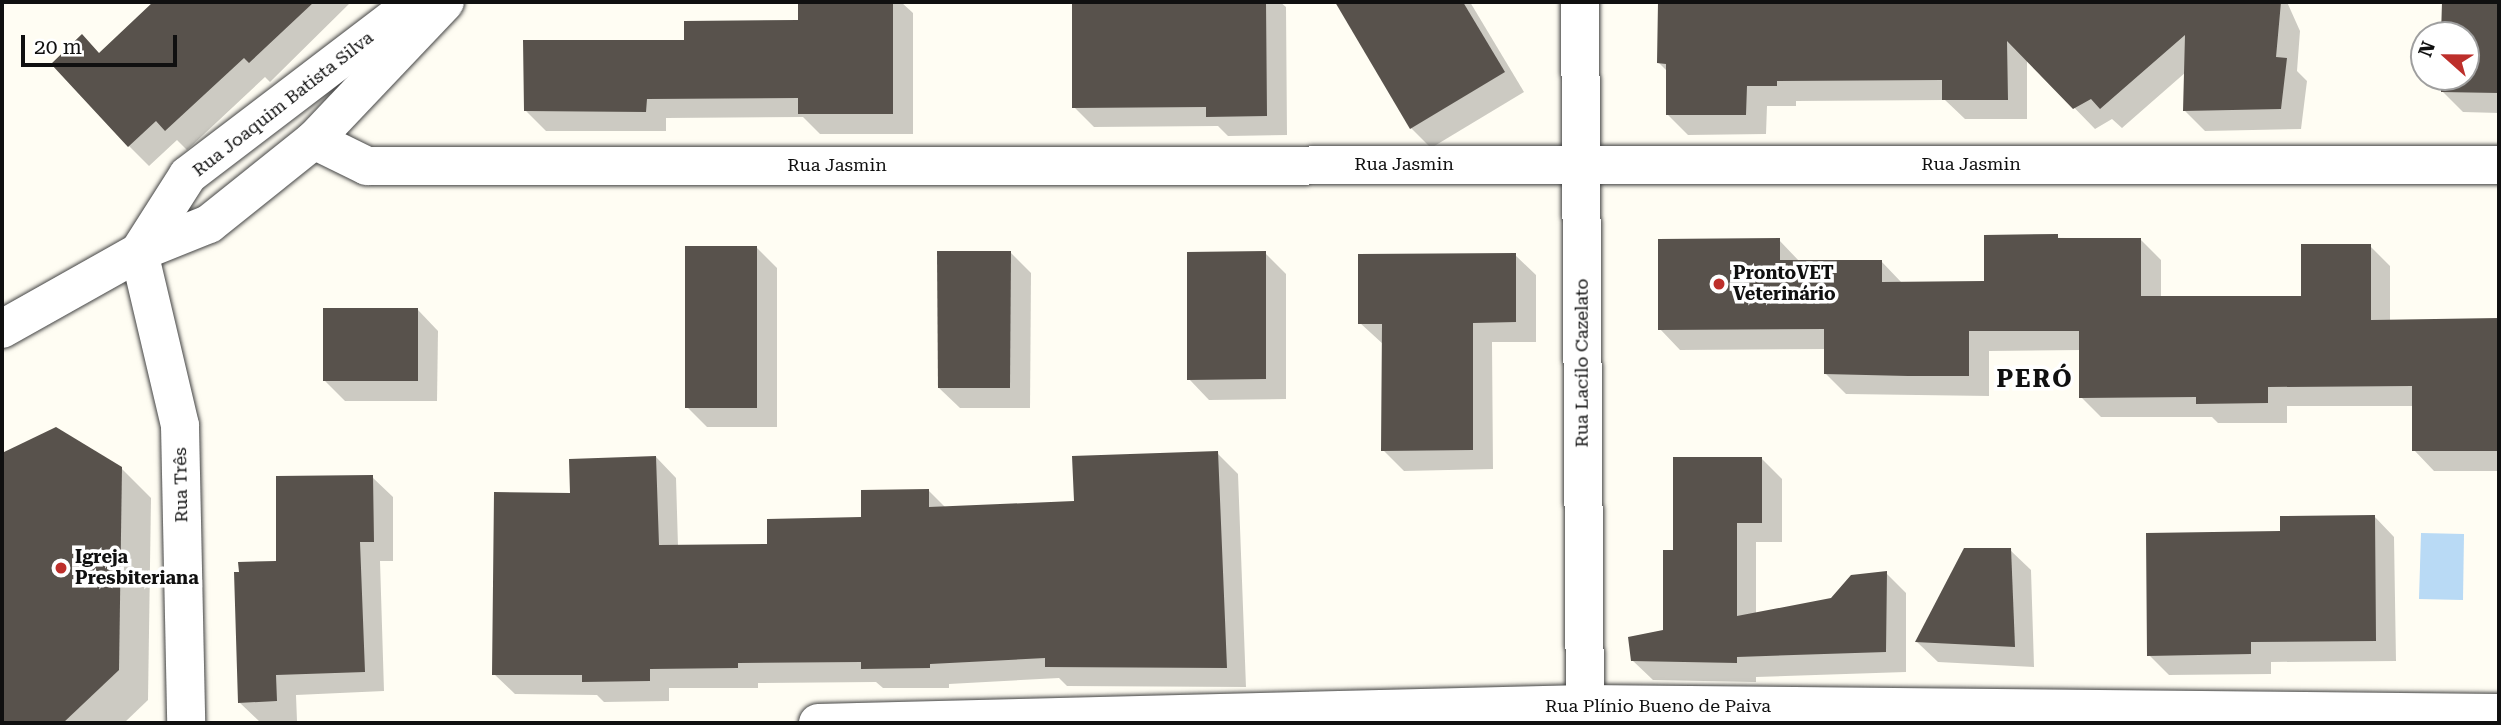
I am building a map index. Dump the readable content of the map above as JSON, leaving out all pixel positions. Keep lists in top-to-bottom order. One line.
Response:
{"streets":{"street":["Rua Joaquim Batista Silva","Rua Jasmin","Rua Lacílo Cazelato","Rua Três","Rua Plínio Bueno de Paiva"]},"crossings":[["Rua Joaquim Batista Silva","Rua Jasmin"],["Rua Joaquim Batista Silva","Rua Três"],["Rua Jasmin","Rua Lacílo Cazelato"],["Rua Lacílo Cazelato","Rua Plínio Bueno de Paiva"]],"districts":["PERÓ"],"places":["ProntoVET Veterinário","Igreja Presbiteriana"],"scale_bar":"20 m","north":"left"}
